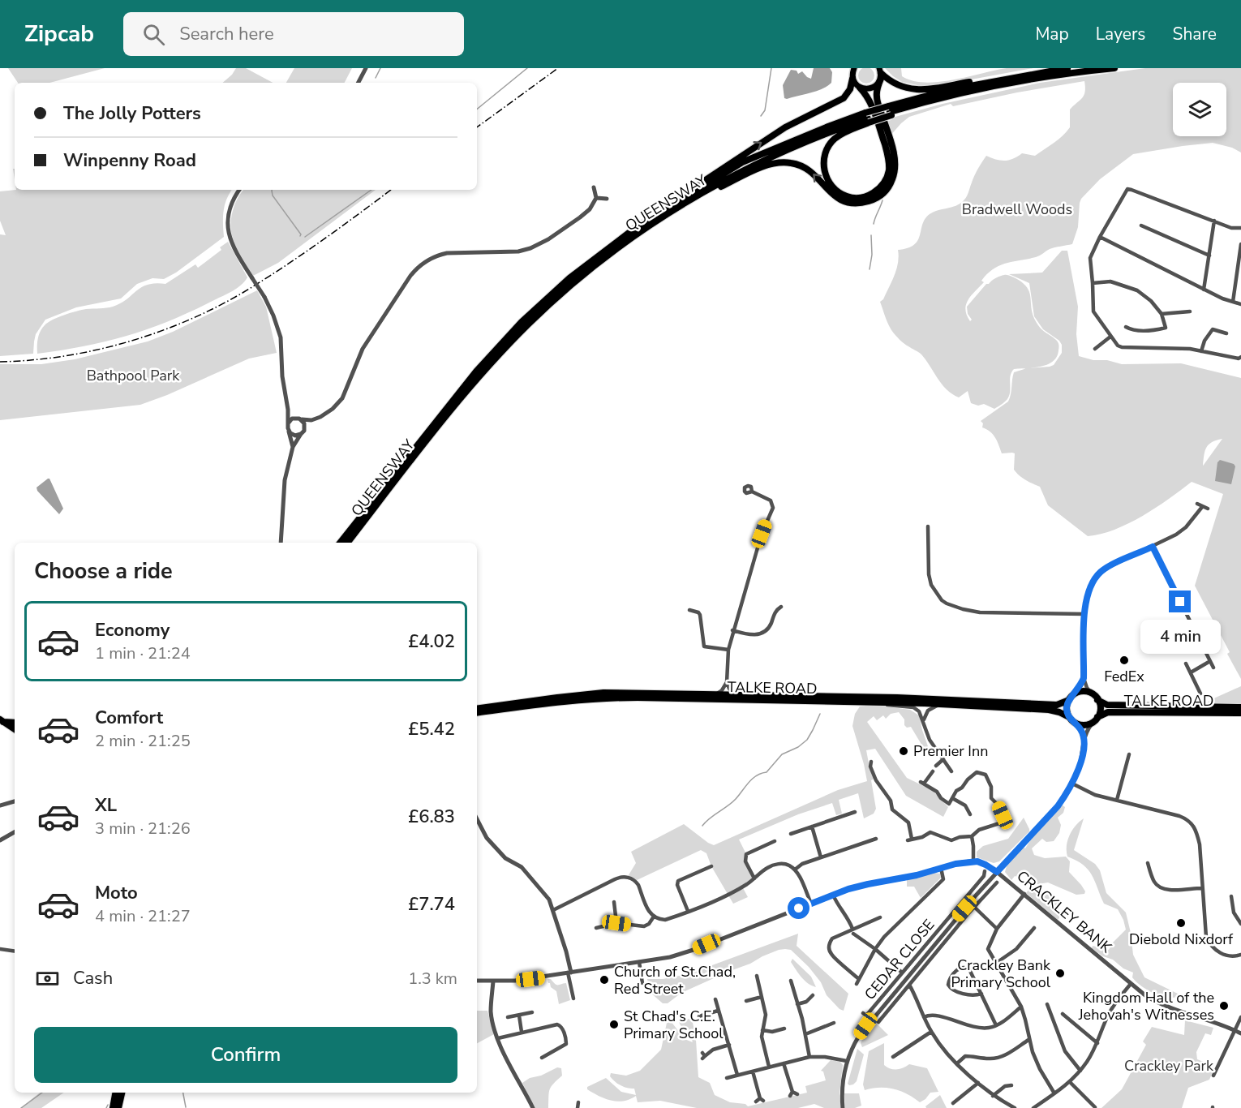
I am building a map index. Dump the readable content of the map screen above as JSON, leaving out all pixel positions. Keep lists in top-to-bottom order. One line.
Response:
{"streets":{"highway":["QUEENSWAY","TALKE ROAD"],"street":["CRACKLEY BANK","CEDAR CLOSE"]},"parks":["Bradwell Woods","Bathpool Park","Crackley Park"],"places":["FedEx","Premier Inn","Diebold Nixdorf","Crackley Bank Primary School","Church of St.Chad, Red Street","Kingdom Hall of the Jehovah's Witnesses","St Chad's C.E. Primary School"],"page":{"header":"Zipcab","search":"Search here","nav":["Map","Layers","Share"],"banner":["The Jolly Potters","Winpenny Road"],"heading":"Choose a ride","list":[{"name":"Economy","note":"1 min · 21:24","value":"£4.02"},{"name":"Comfort","note":"2 min · 21:25","value":"£5.42"},{"name":"XL","note":"3 min · 21:26","value":"£6.83"},{"name":"Moto","note":"4 min · 21:27","value":"£7.74"}],"bubble":"4 min","pay":["Cash","1.3 km"],"buttons":"Confirm"}}
